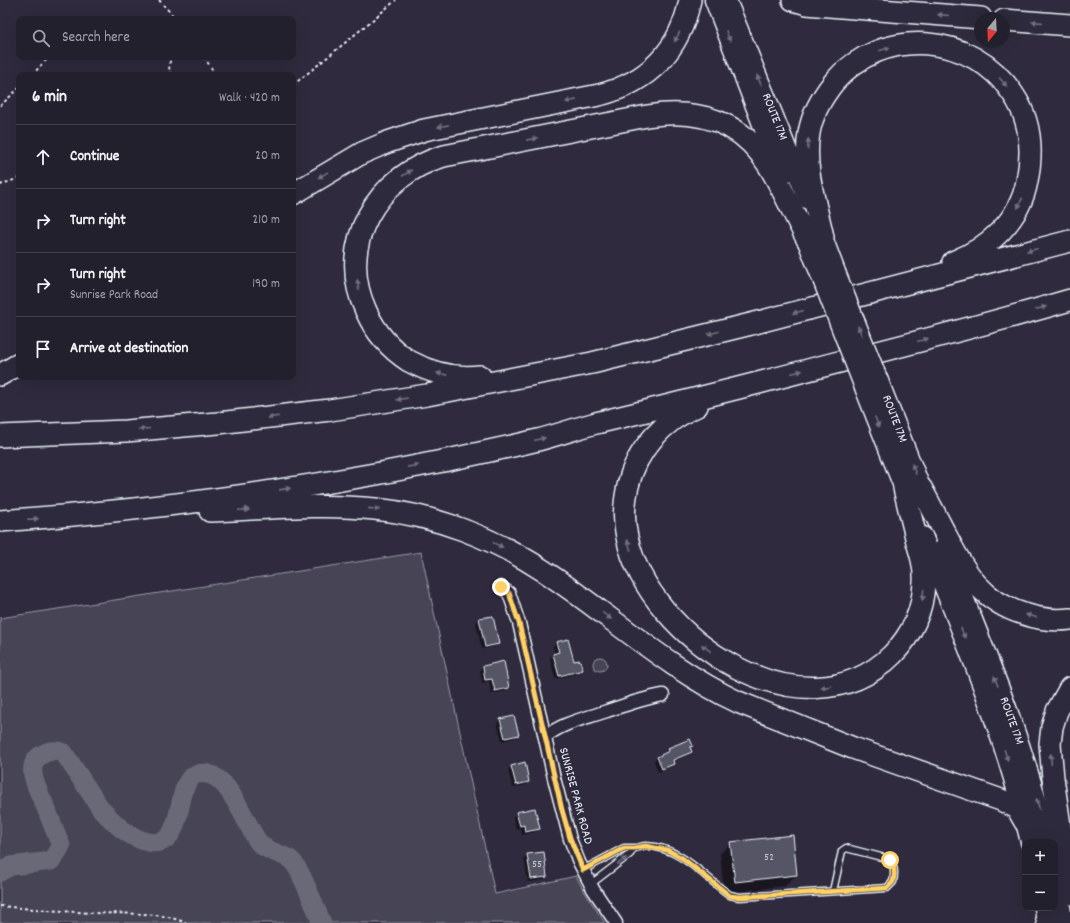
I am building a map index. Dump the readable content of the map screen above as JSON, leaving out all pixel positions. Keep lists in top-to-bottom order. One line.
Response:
{"streets":{"main road":["ROUTE 17M"],"street":["SUNRISE PARK ROAD"]},"house_numbers":["52","55"],"north":"bottom","page":{"search":"Search here","heading":["6 min","Walk · 420 m"],"list":[["Continue","20 m"],["Turn right","210 m"],["Turn right","Sunrise Park Road","190 m"],"Arrive at destination"],"map_buttons":["+","−"]}}
